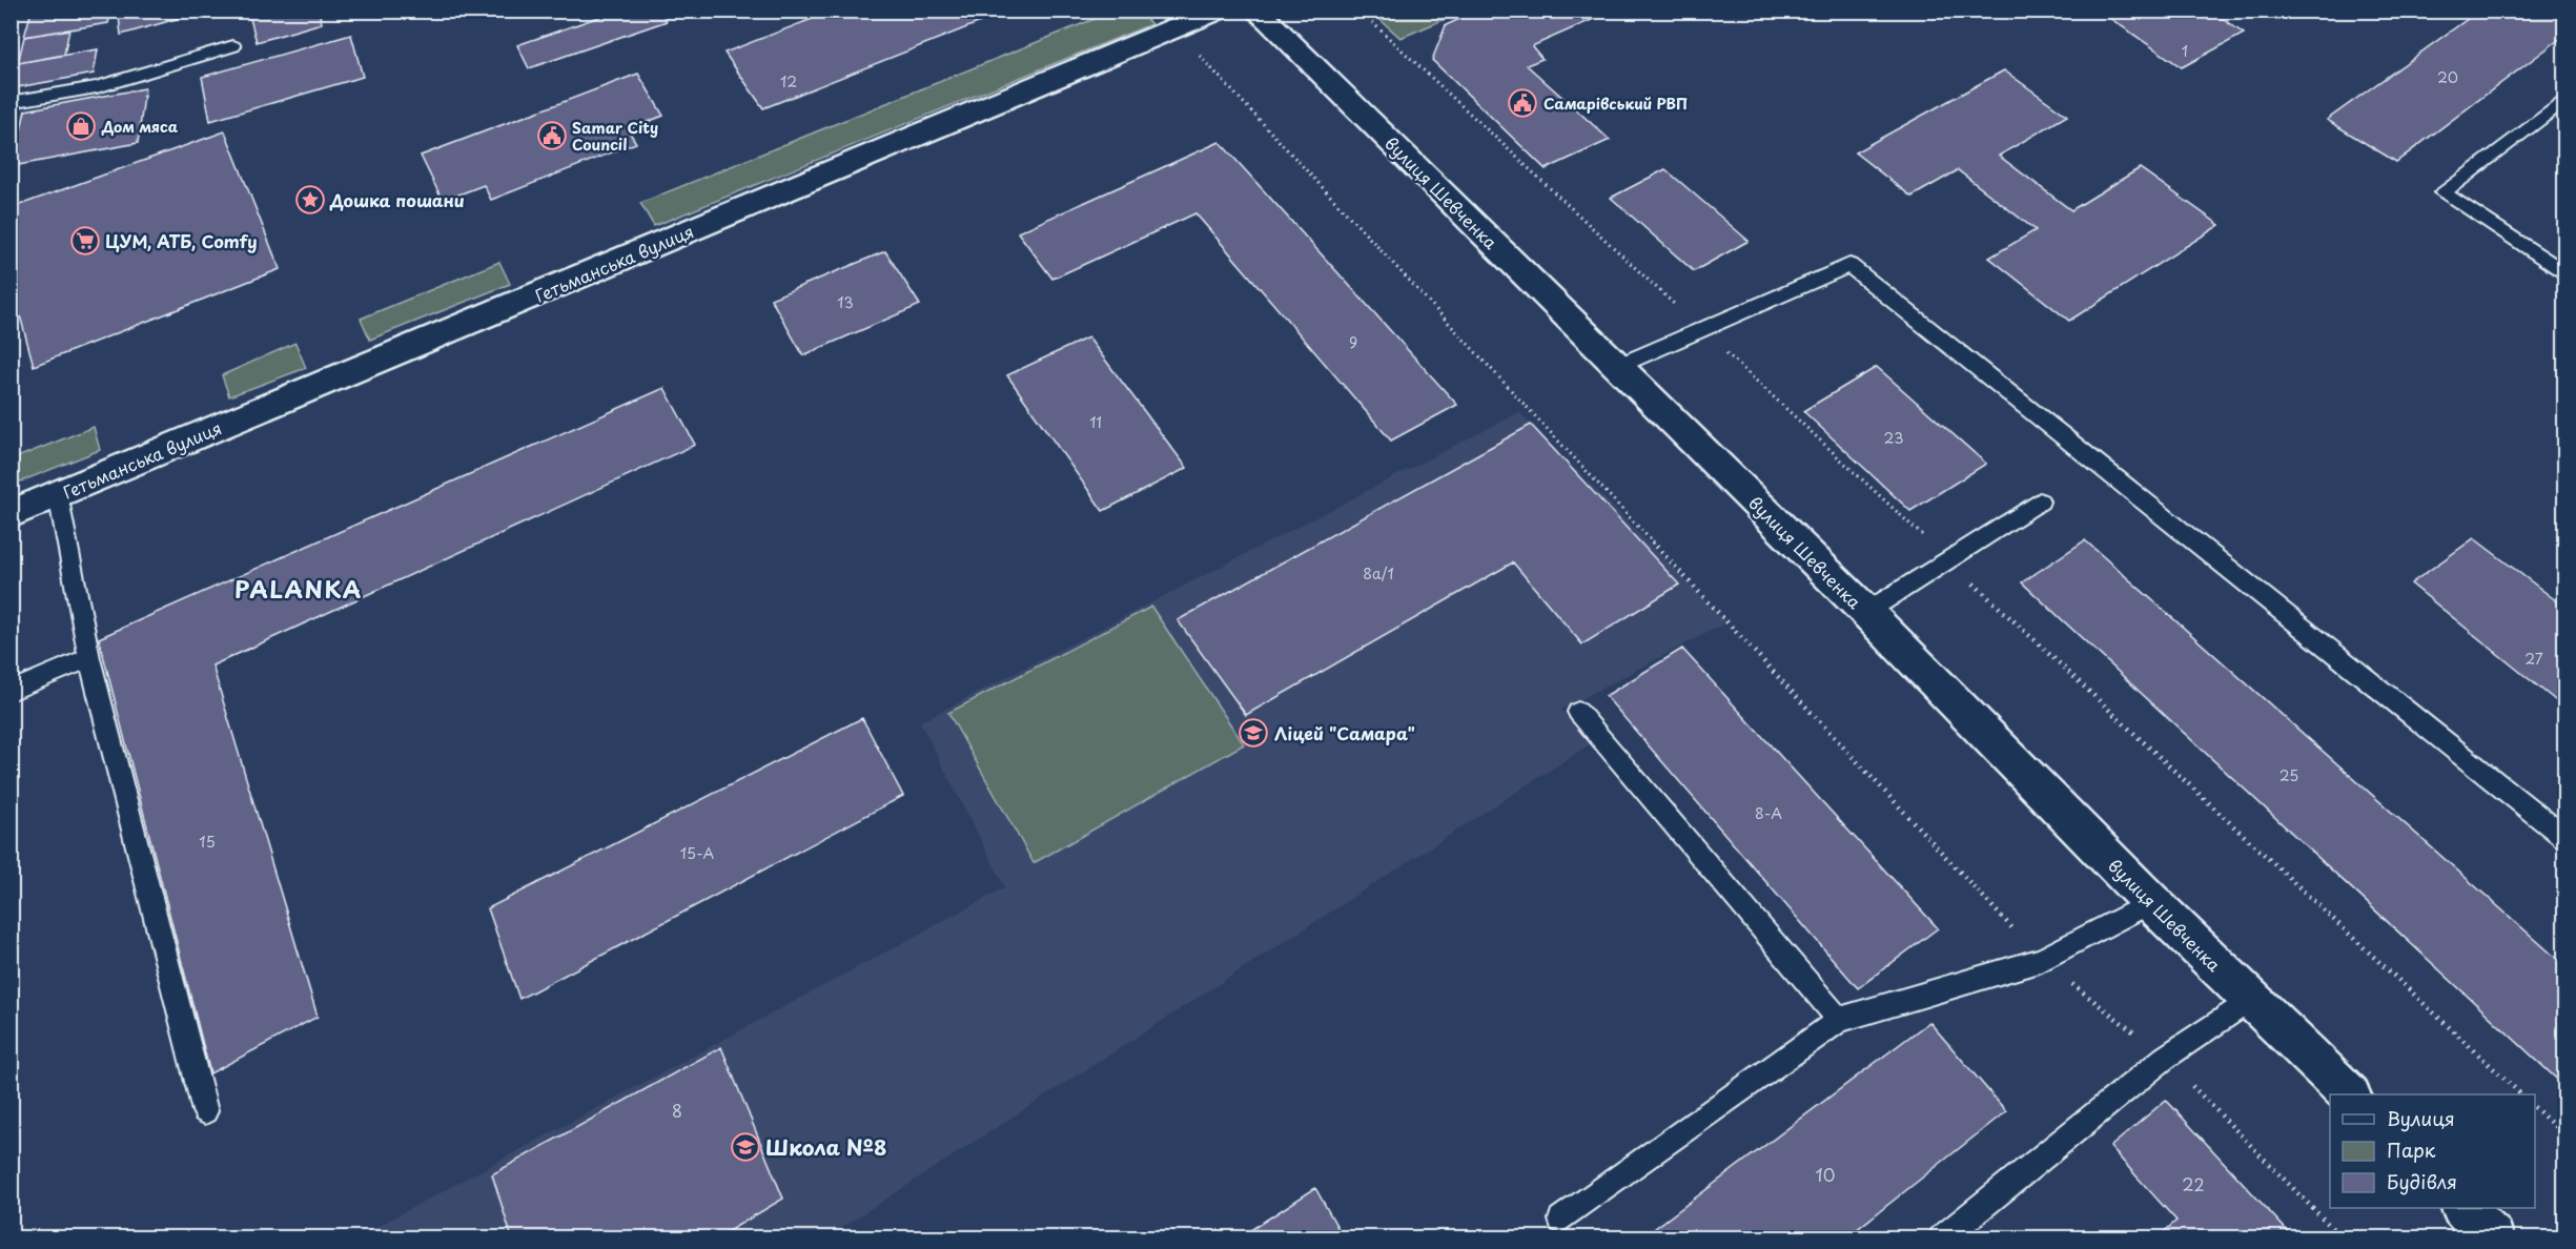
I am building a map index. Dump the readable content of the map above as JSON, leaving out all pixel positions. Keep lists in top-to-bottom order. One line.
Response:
{"streets":{"street":["вулиця Шевченка","Гетьманська вулиця"]},"districts":["PALANKA"],"places":{"public building":["Самарівський РВП","Samar City Council"],"shop":["Дом мяса"],"place":["Дошка пошани"],"supermarket":["ЦУМ, АТБ, Comfy"],"school or university":["Ліцей \"Самара\"","Школа №8"]},"house_numbers":["1","20","12","13","9","11","23","8а/1","27","25","8-А","15","15-А","8","10","22"],"legend":["Вулиця","Парк","Будівля"]}
